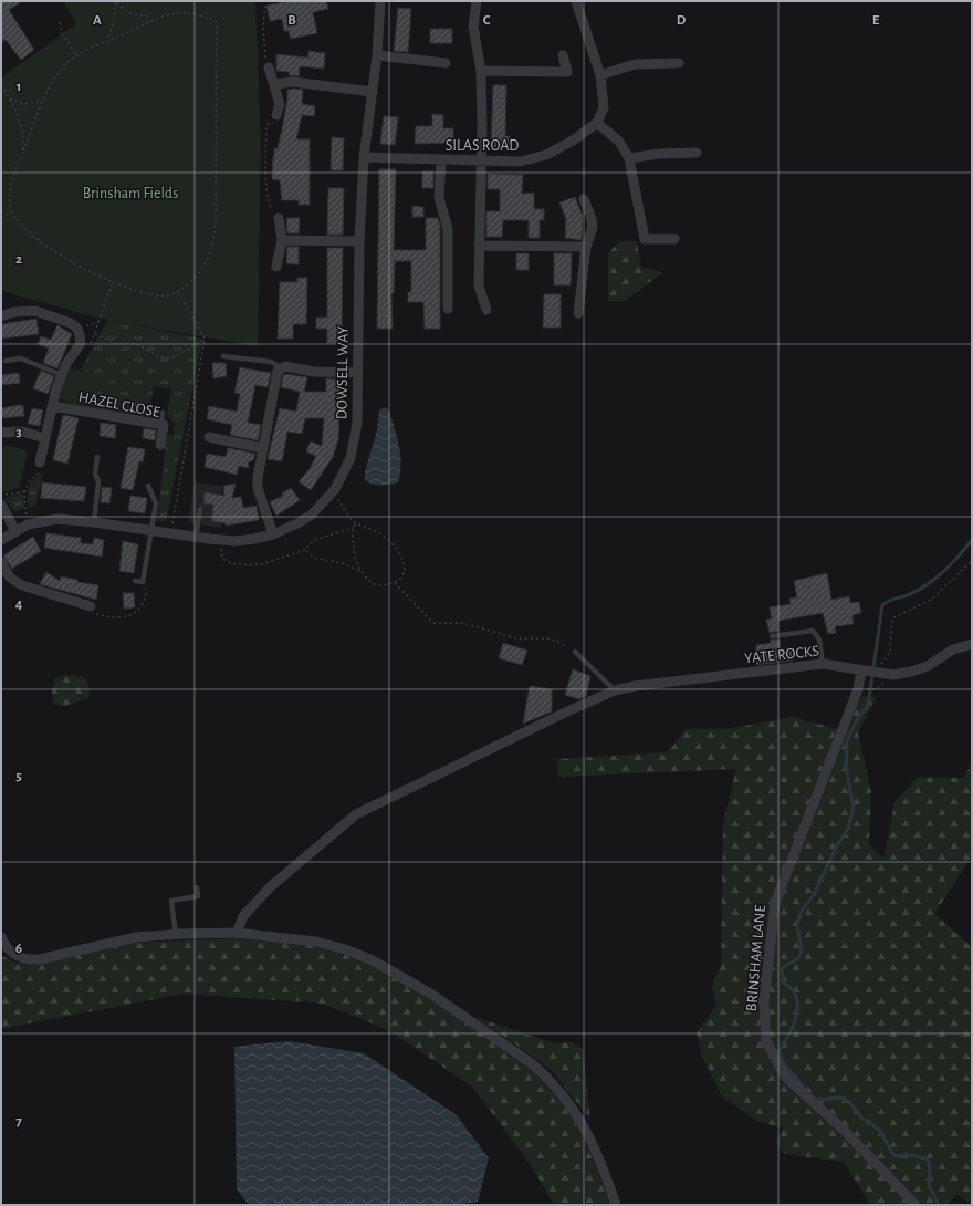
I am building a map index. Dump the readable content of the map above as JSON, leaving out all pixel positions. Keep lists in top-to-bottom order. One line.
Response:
{"streets":{"street":["SILAS ROAD","DOWSELL WAY","HAZEL CLOSE","YATE ROCKS","BRINSHAM LANE"]},"crossings":[["SILAS ROAD","DOWSELL WAY"],["YATE ROCKS","BRINSHAM LANE"]],"parks":["Brinsham Fields"],"grid":{"columns":["A","B","C","D","E"],"rows":["1","2","3","4","5","6","7"]}}
